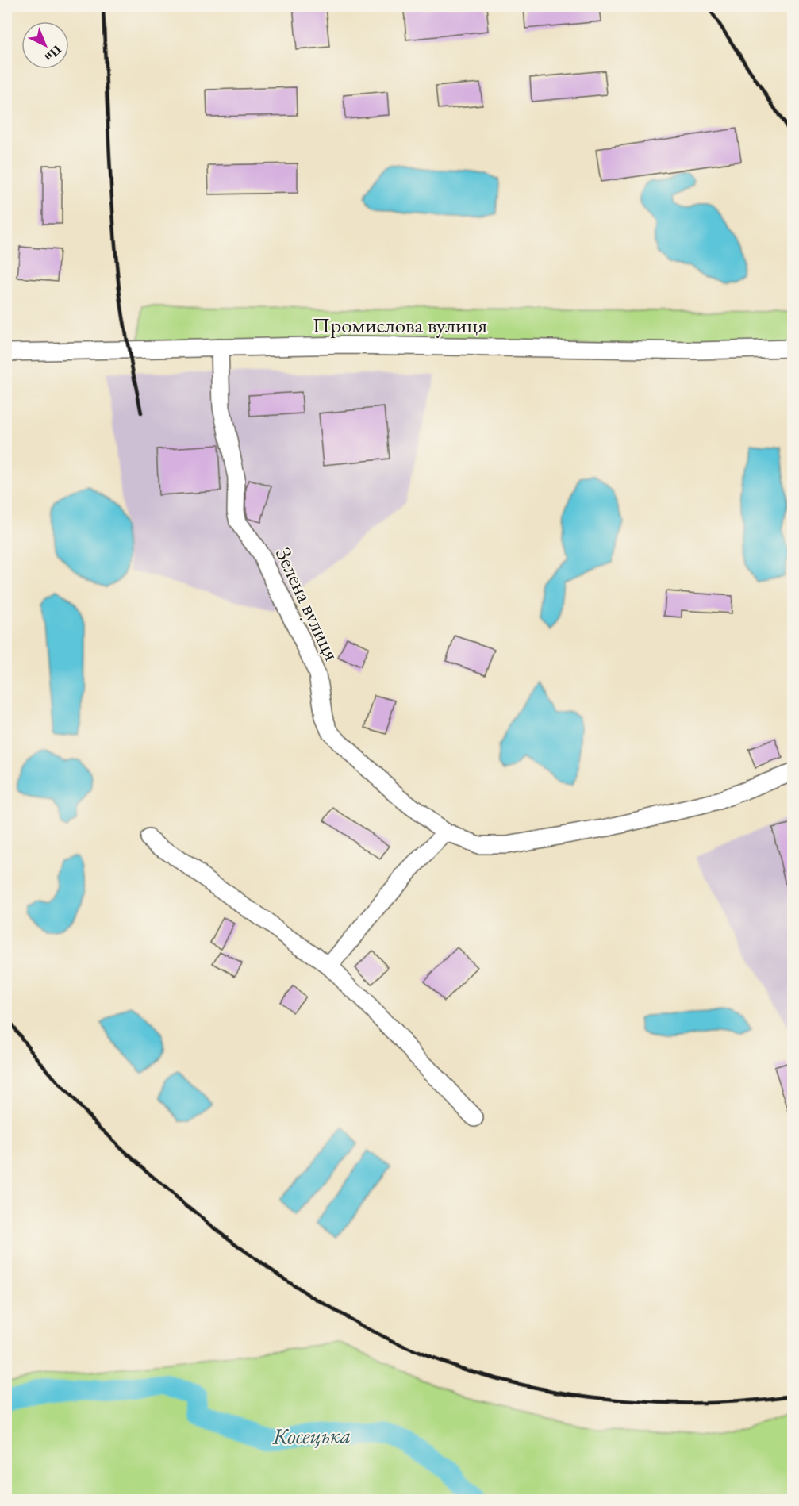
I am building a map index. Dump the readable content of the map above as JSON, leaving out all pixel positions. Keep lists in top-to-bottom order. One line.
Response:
{"streets":{"street":["Промислова вулиця","Зелена вулиця"]},"crossings":[["Промислова вулиця","Зелена вулиця"]],"water":["Косецька"],"north":"bottom right"}
